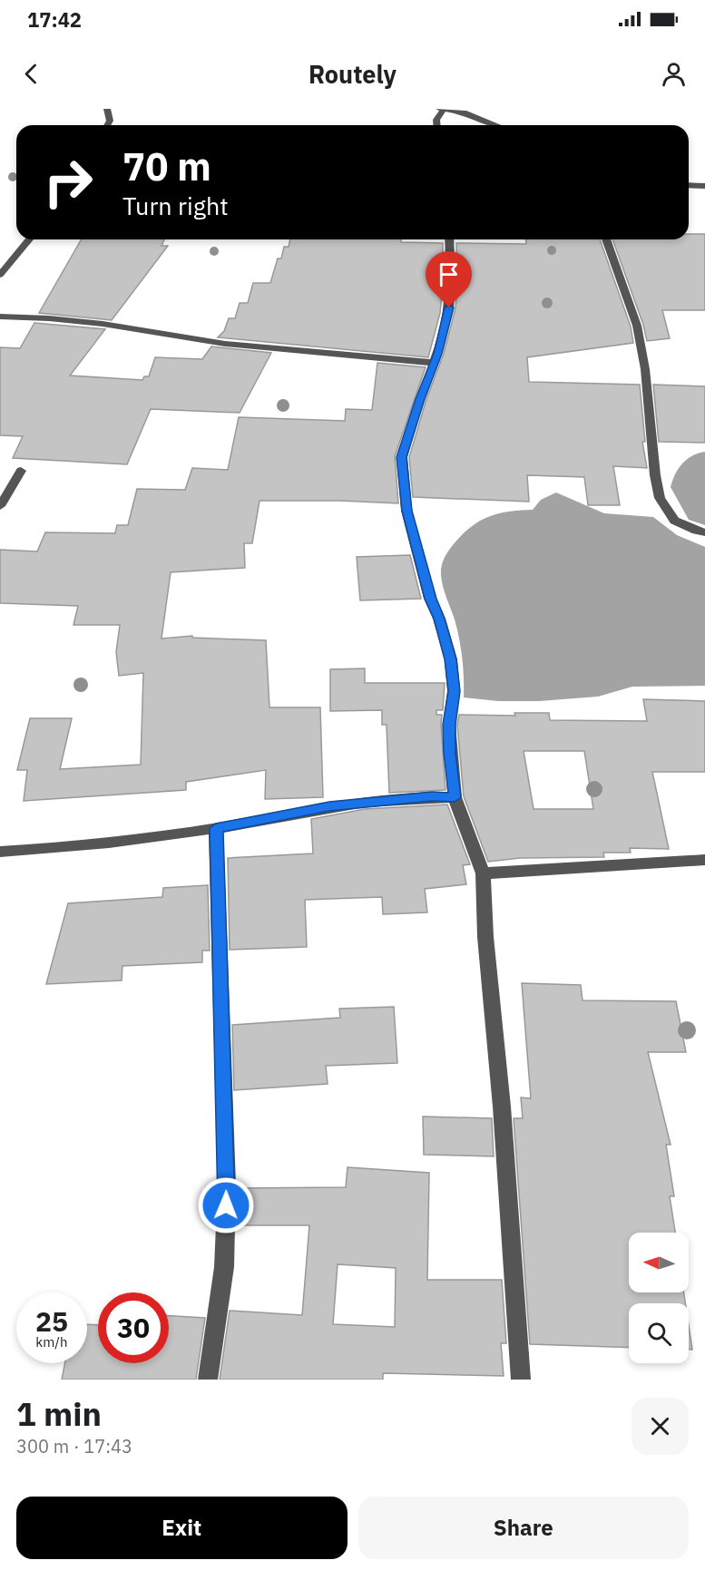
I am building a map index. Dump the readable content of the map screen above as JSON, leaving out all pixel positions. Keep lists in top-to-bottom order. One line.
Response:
{"north":"left","page":{"status":"17:42","header":"Routely","turn":["70 m","Turn right"],"speed":"25 km/h","limit":"30","heading":["1 min","300 m · 17:43"],"buttons":["Exit","Share"]}}
